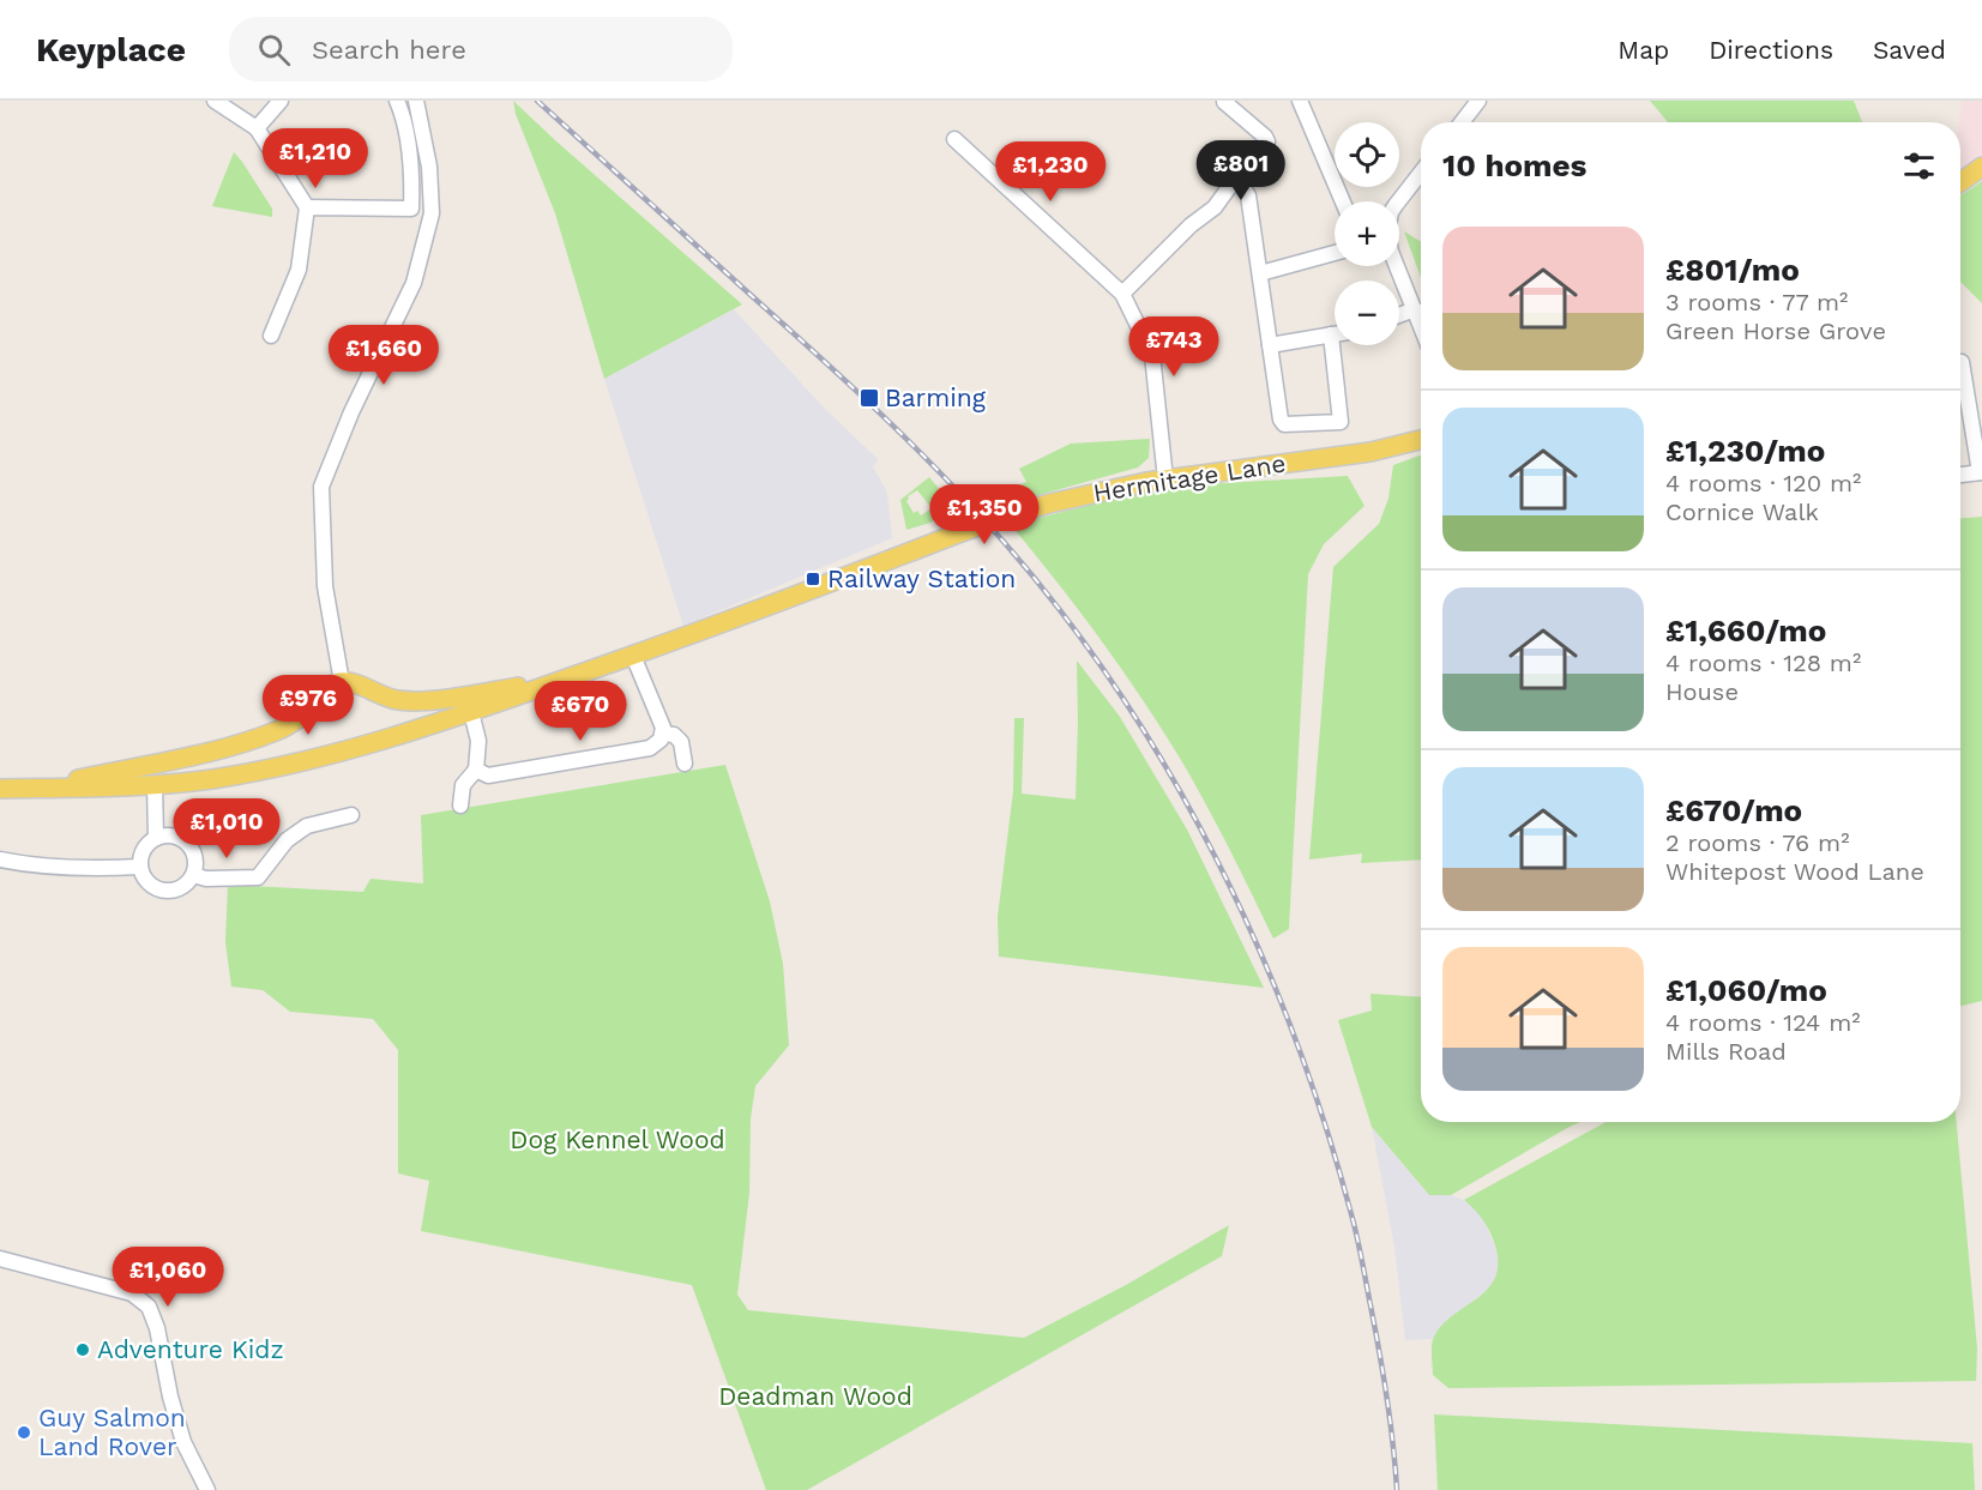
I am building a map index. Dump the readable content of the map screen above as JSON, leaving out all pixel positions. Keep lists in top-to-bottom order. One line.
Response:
{"streets":{"main road":["Hermitage Lane"]},"parks":["Dog Kennel Wood","Deadman Wood"],"places":{"transit":["Barming","Railway Station"],"other":["Adventure Kidz","Guy Salmon Land Rover"]},"page":{"header":"Keyplace","search":"Search here","nav":["Map","Directions","Saved"],"map_buttons":["+","−"],"heading":"10 homes","price":["£1,210","£801","£1,230","£743","£1,660","£1,350","£976","£670","£1,010","£1,060"],"list":[{"name":"£801/mo","note":"3 rooms · 77 m² · Green Horse Grove"},{"name":"£1,230/mo","note":"4 rooms · 120 m² · Cornice Walk"},{"name":"£1,660/mo","note":"4 rooms · 128 m² · House"},{"name":"£670/mo","note":"2 rooms · 76 m² · Whitepost Wood Lane"},{"name":"£1,060/mo","note":"4 rooms · 124 m² · Mills Road"}]}}
